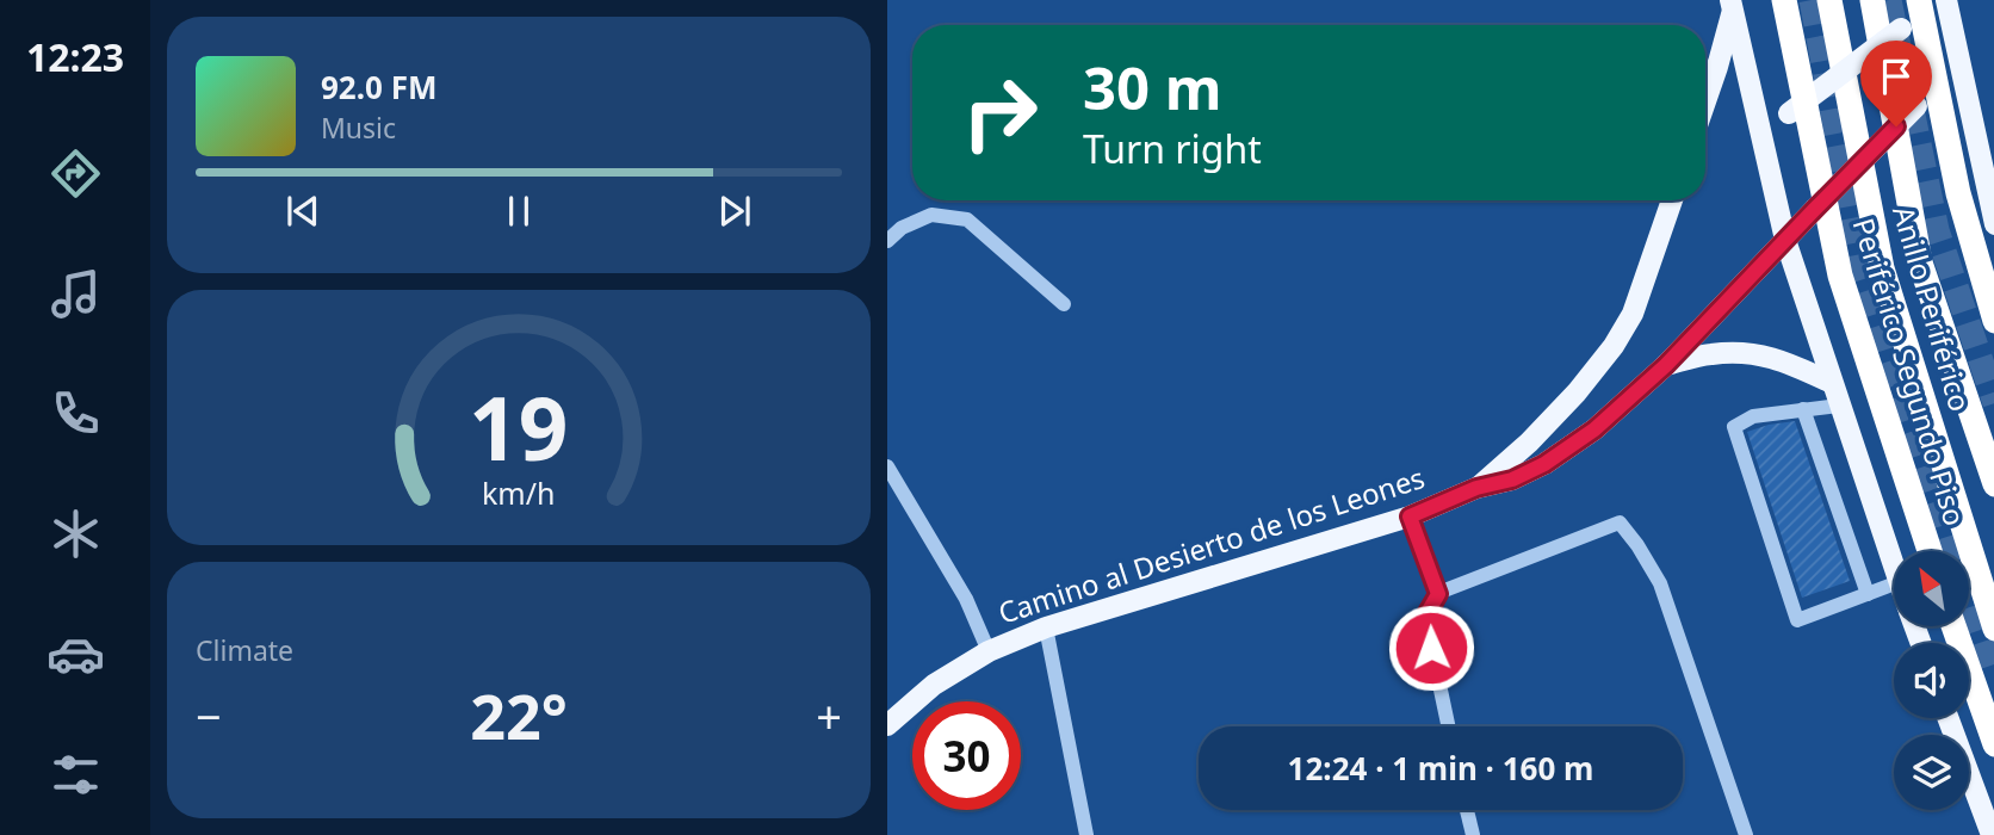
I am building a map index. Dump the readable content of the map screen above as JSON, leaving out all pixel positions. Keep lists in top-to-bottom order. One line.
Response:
{"streets":{"highway":["Anillo Periférico","Periférico Segundo Piso"],"main road":["Camino al Desierto de los Leones"]},"north":"top left","page":{"tabs":"12:23","turn":["30 m","Turn right"],"song":["92.0 FM","Music"],"tile":"Climate","heat":["−","22°","+"],"limit":"30","trip":"12:24 · 1 min · 160 m","gauge":["19","km/h"]}}
